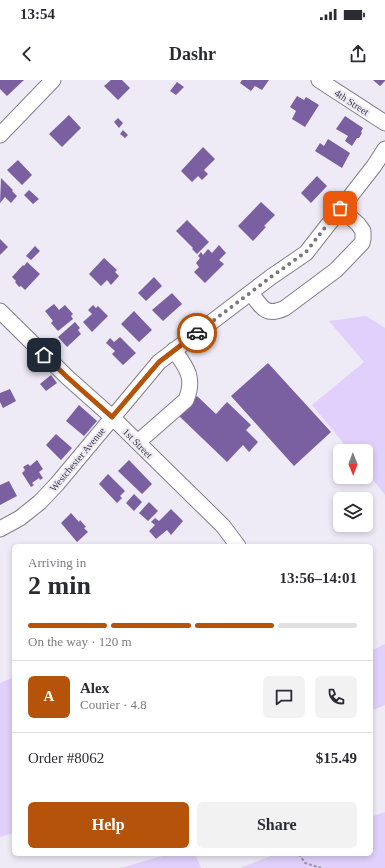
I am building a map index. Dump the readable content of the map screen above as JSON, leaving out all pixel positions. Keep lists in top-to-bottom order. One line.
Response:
{"streets":{"street":["4th Street","1st Street","Westchester Avenue"]},"crossings":[["1st Street","Westchester Avenue"]],"north":"bottom","page":{"status":"13:54","header":"Dashr","heading":["2 min","Arriving in","13:56–14:01"],"panel":["Alex","Courier · 4.8","Order #8062","$15.49"],"bar":"On the way · 120 m","round":"A","buttons":["Help","Share"]}}
